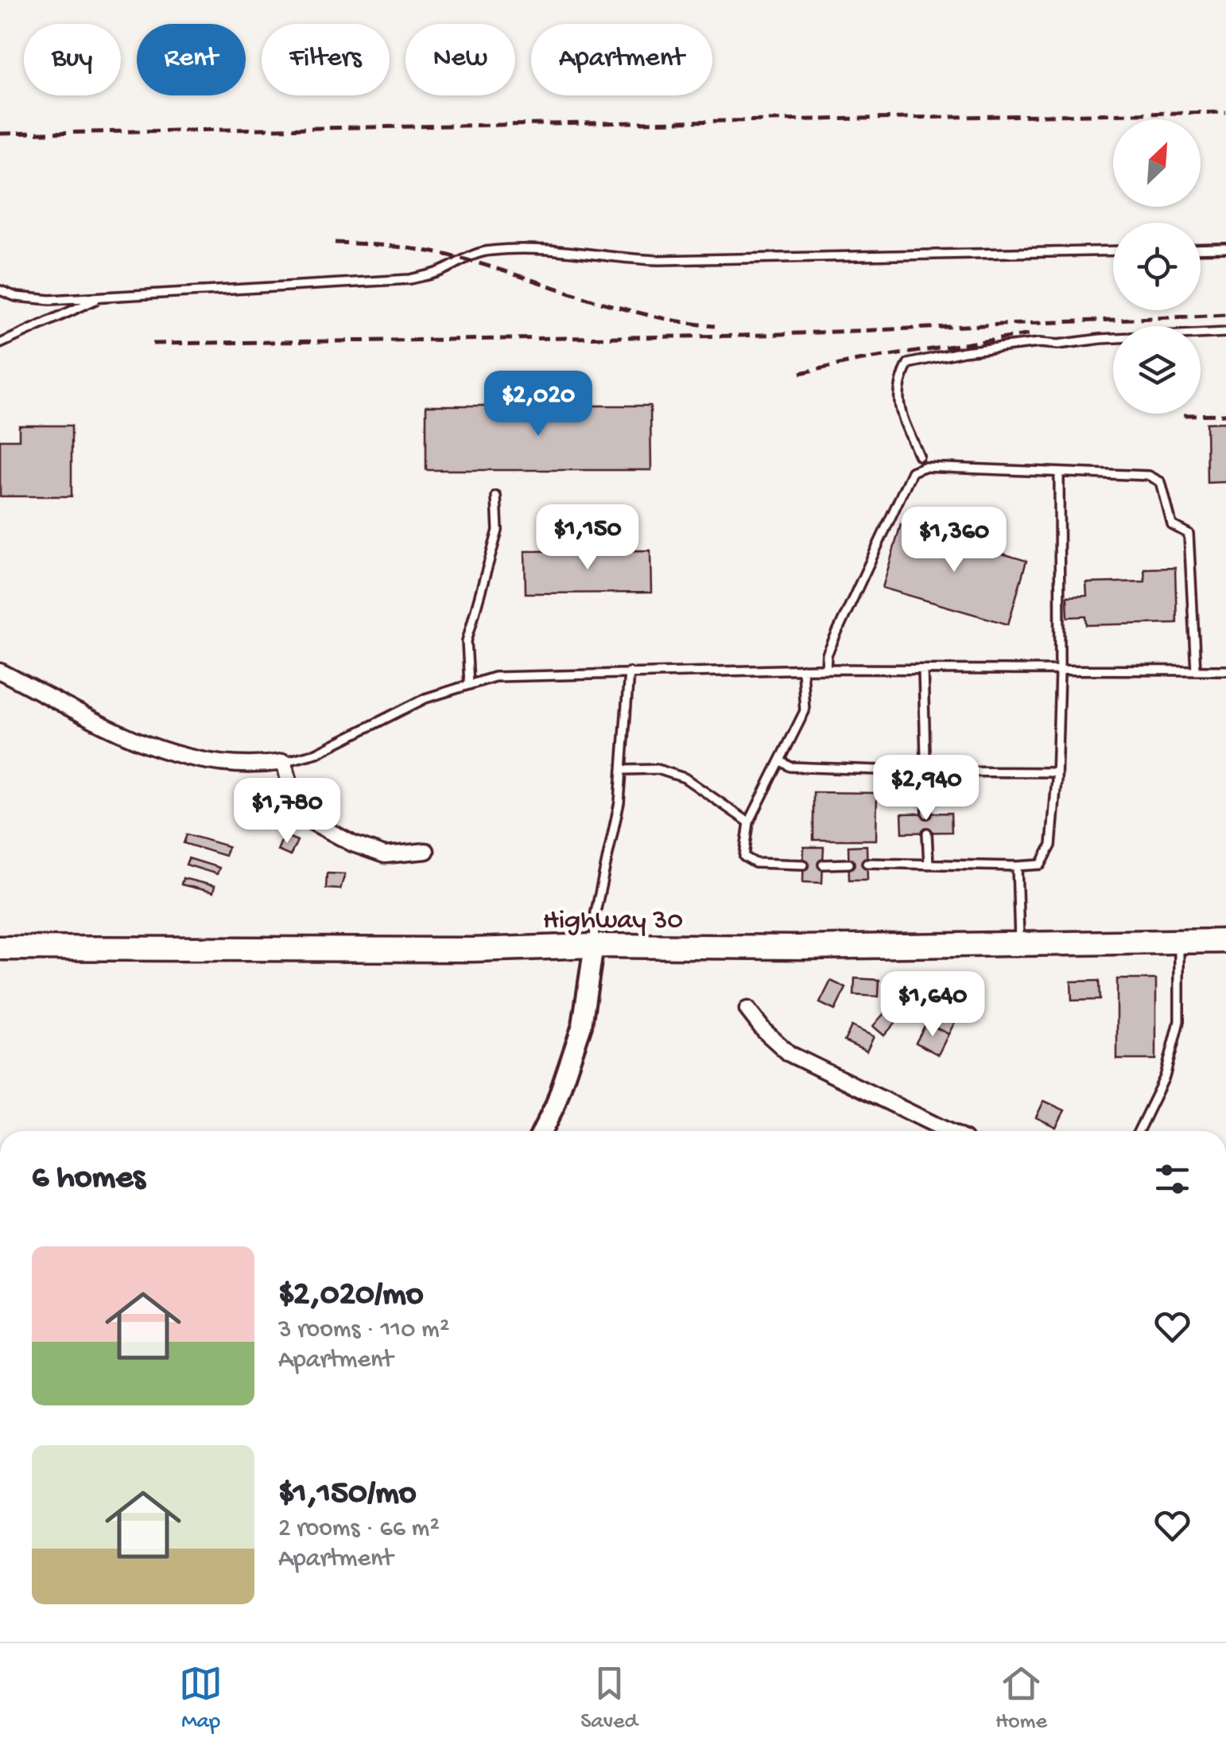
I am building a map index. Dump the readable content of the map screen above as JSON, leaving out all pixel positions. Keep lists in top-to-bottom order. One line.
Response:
{"streets":{"highway":["Highway 30"]},"north":"top right","page":{"chip":["Buy","Rent","Filters","New","Apartment"],"price":["$2,020","$1,150","$1,360","$2,940","$1,780","$1,640"],"heading":"6 homes","list":[{"name":"$2,020/mo","note":"3 rooms · 110 m² · Apartment"},{"name":"$1,150/mo","note":"2 rooms · 66 m² · Apartment"}],"tabs":["Map","Saved","Home"]}}
